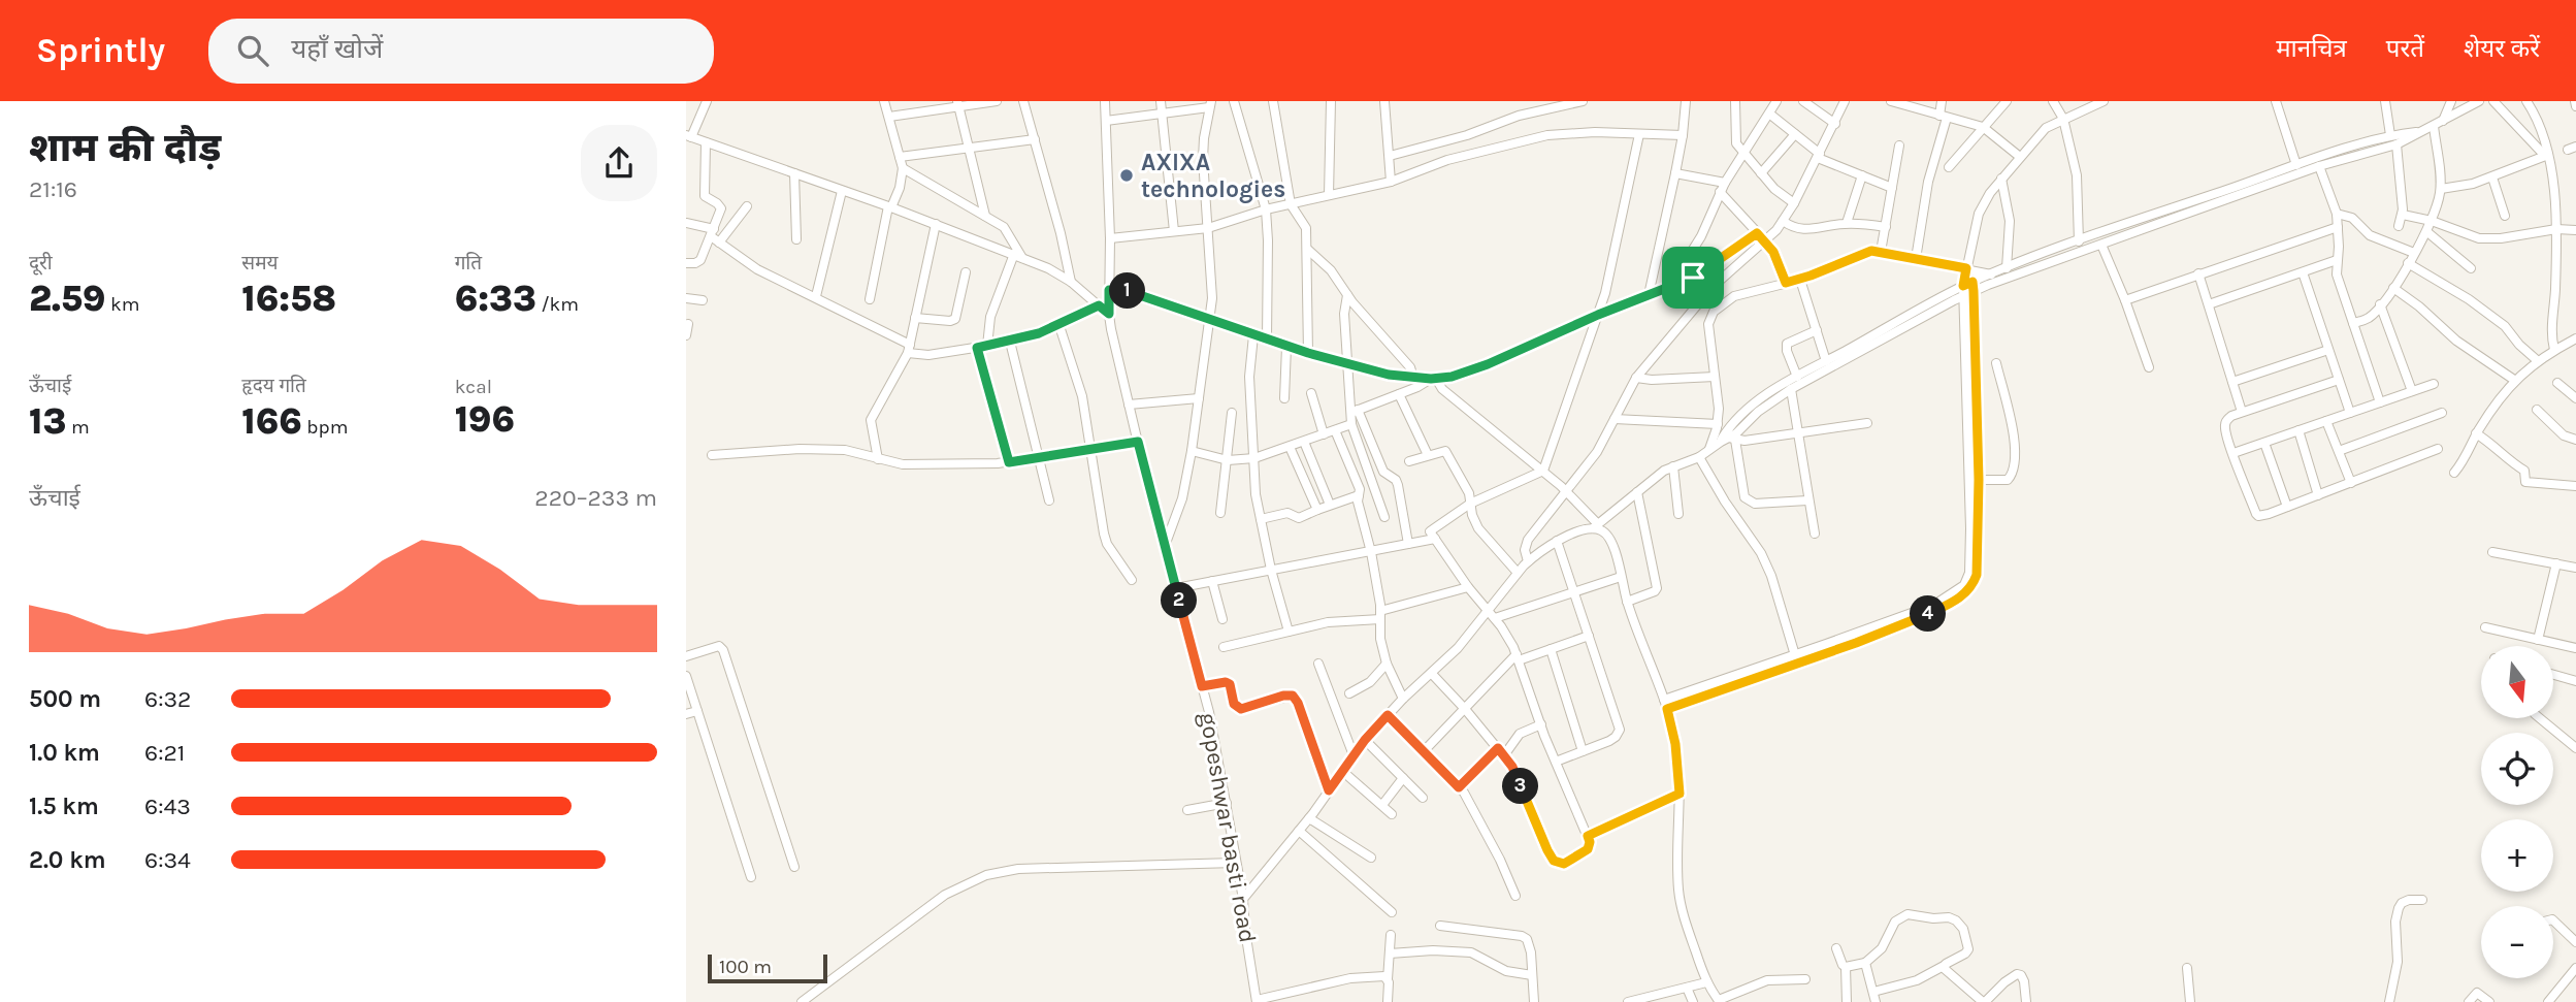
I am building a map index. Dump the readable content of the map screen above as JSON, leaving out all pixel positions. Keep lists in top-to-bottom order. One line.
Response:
{"streets":{"street":["gopeshwar basti road"]},"places":["AXIXA technologies"],"scale_bar":"100 m","north":"bottom","page":{"header":"Sprintly","search":"यहाँ खोजें","nav":["मानचित्र","परतें","शेयर करें"],"heading":["शाम की दौड़","21:16"],"stats":[["दूरी","2.59 km"],["समय","16:58"],["गति","6:33 /km"],["ऊँचाई","13 m"],["हृदय गति","166 bpm"],["kcal","196"]],"pins":["1","2","4","3"],"chart":["ऊँचाई","220–233 m"],"map_buttons":["+","−"],"list":[{"name":"500 m","note":"6:32"},{"name":"1.0 km","note":"6:21"},{"name":"1.5 km","note":"6:43"},{"name":"2.0 km","note":"6:34"}],"scale":"100 m"}}
